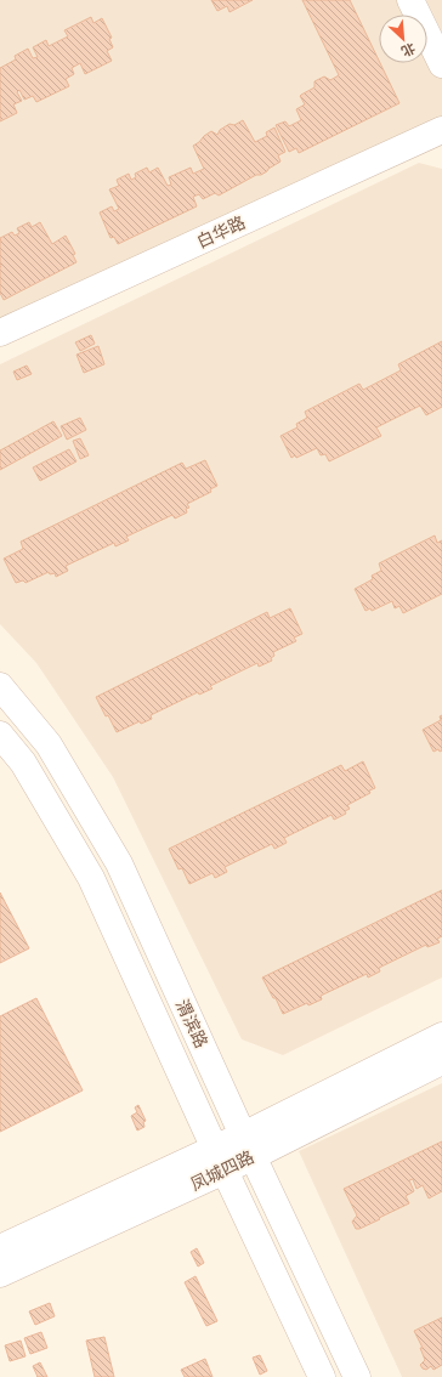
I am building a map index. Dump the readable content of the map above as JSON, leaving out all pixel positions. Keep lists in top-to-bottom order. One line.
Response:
{"streets":{"street":["白华路","渭滨路","凤城四路"]},"crossings":[["渭滨路","凤城四路"]],"north":"bottom right"}
